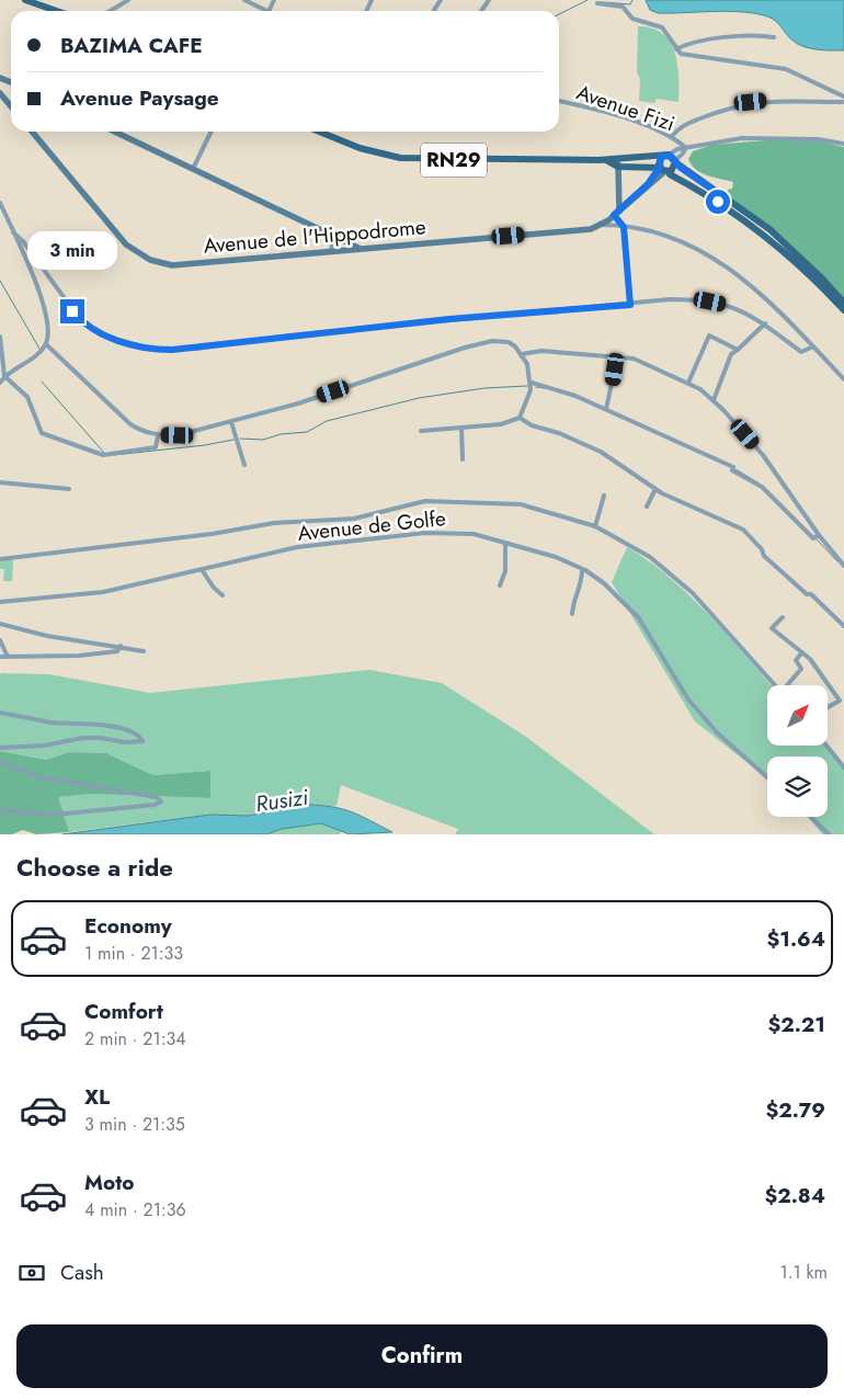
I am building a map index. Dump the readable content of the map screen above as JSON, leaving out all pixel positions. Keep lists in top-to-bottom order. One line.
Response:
{"streets":{"main road":["RN29"],"street":["Avenue Fizi","Avenue de l'Hippodrome","Avenue de Golfe"]},"crossings":[["RN29","Avenue de l'Hippodrome"]],"water":["Rusizi"],"north":"top right","page":{"banner":["BAZIMA CAFE","Avenue Paysage"],"bubble":"3 min","heading":"Choose a ride","list":[{"name":"Economy","note":"1 min · 21:33","value":"$1.64"},{"name":"Comfort","note":"2 min · 21:34","value":"$2.21"},{"name":"XL","note":"3 min · 21:35","value":"$2.79"},{"name":"Moto","note":"4 min · 21:36","value":"$2.84"}],"pay":["Cash","1.1 km"],"buttons":"Confirm"}}
